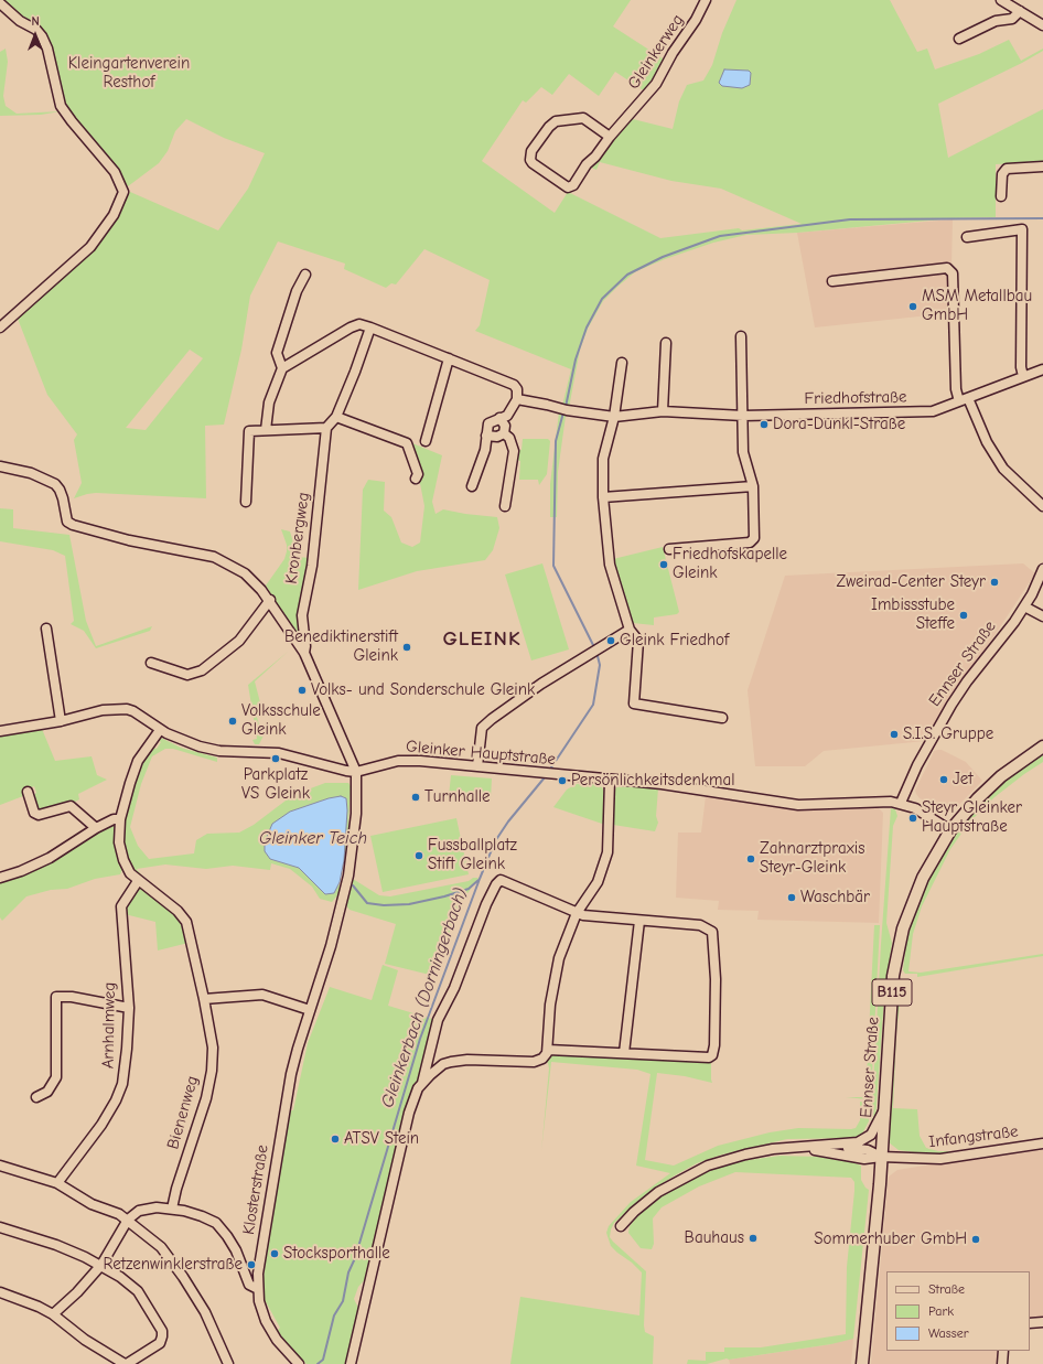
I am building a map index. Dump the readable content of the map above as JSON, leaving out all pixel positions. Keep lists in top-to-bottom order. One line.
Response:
{"streets":{"main road":["Ennser Straße","B115"],"street":["Gleinkerweg","Friedhofstraße","Kronbergweg","Gleinker Hauptstraße","Arnhalmweg","Bienenweg","Infangstraße","Klosterstraße"]},"crossings":[["Ennser Straße","Gleinker Hauptstraße"],["Ennser Straße","Infangstraße"],["Gleinker Hauptstraße","Klosterstraße"],["Arnhalmweg","Bienenweg"]],"districts":["GLEINK"],"water":["Gleinker Teich","Gleinkerbach (Dorningerbach)"],"parks":["Kleingartenverein Resthof"],"places":["MSM Metallbau GmbH","Dora-Dunkl-Straße","Friedhofskapelle Gleink","Zweirad-Center Steyr","Imbissstube Steffe","Gleink Friedhof","Benediktinerstift Gleink","Volks- und Sonderschule Gleink","Volksschule Gleink","S.I.S. Gruppe","Parkplatz VS Gleink","Jet","Persönlichkeitsdenkmal","Turnhalle","Steyr Gleinker Hauptstraße","Fussballplatz Stift Gleink","Zahnarztpraxis Steyr-Gleink","Waschbär","ATSV Stein","Bauhaus","Sommerhuber GmbH","Stocksporthalle","Retzenwinklerstraße"],"legend":["Straße","Park","Wasser"],"north":"top"}
